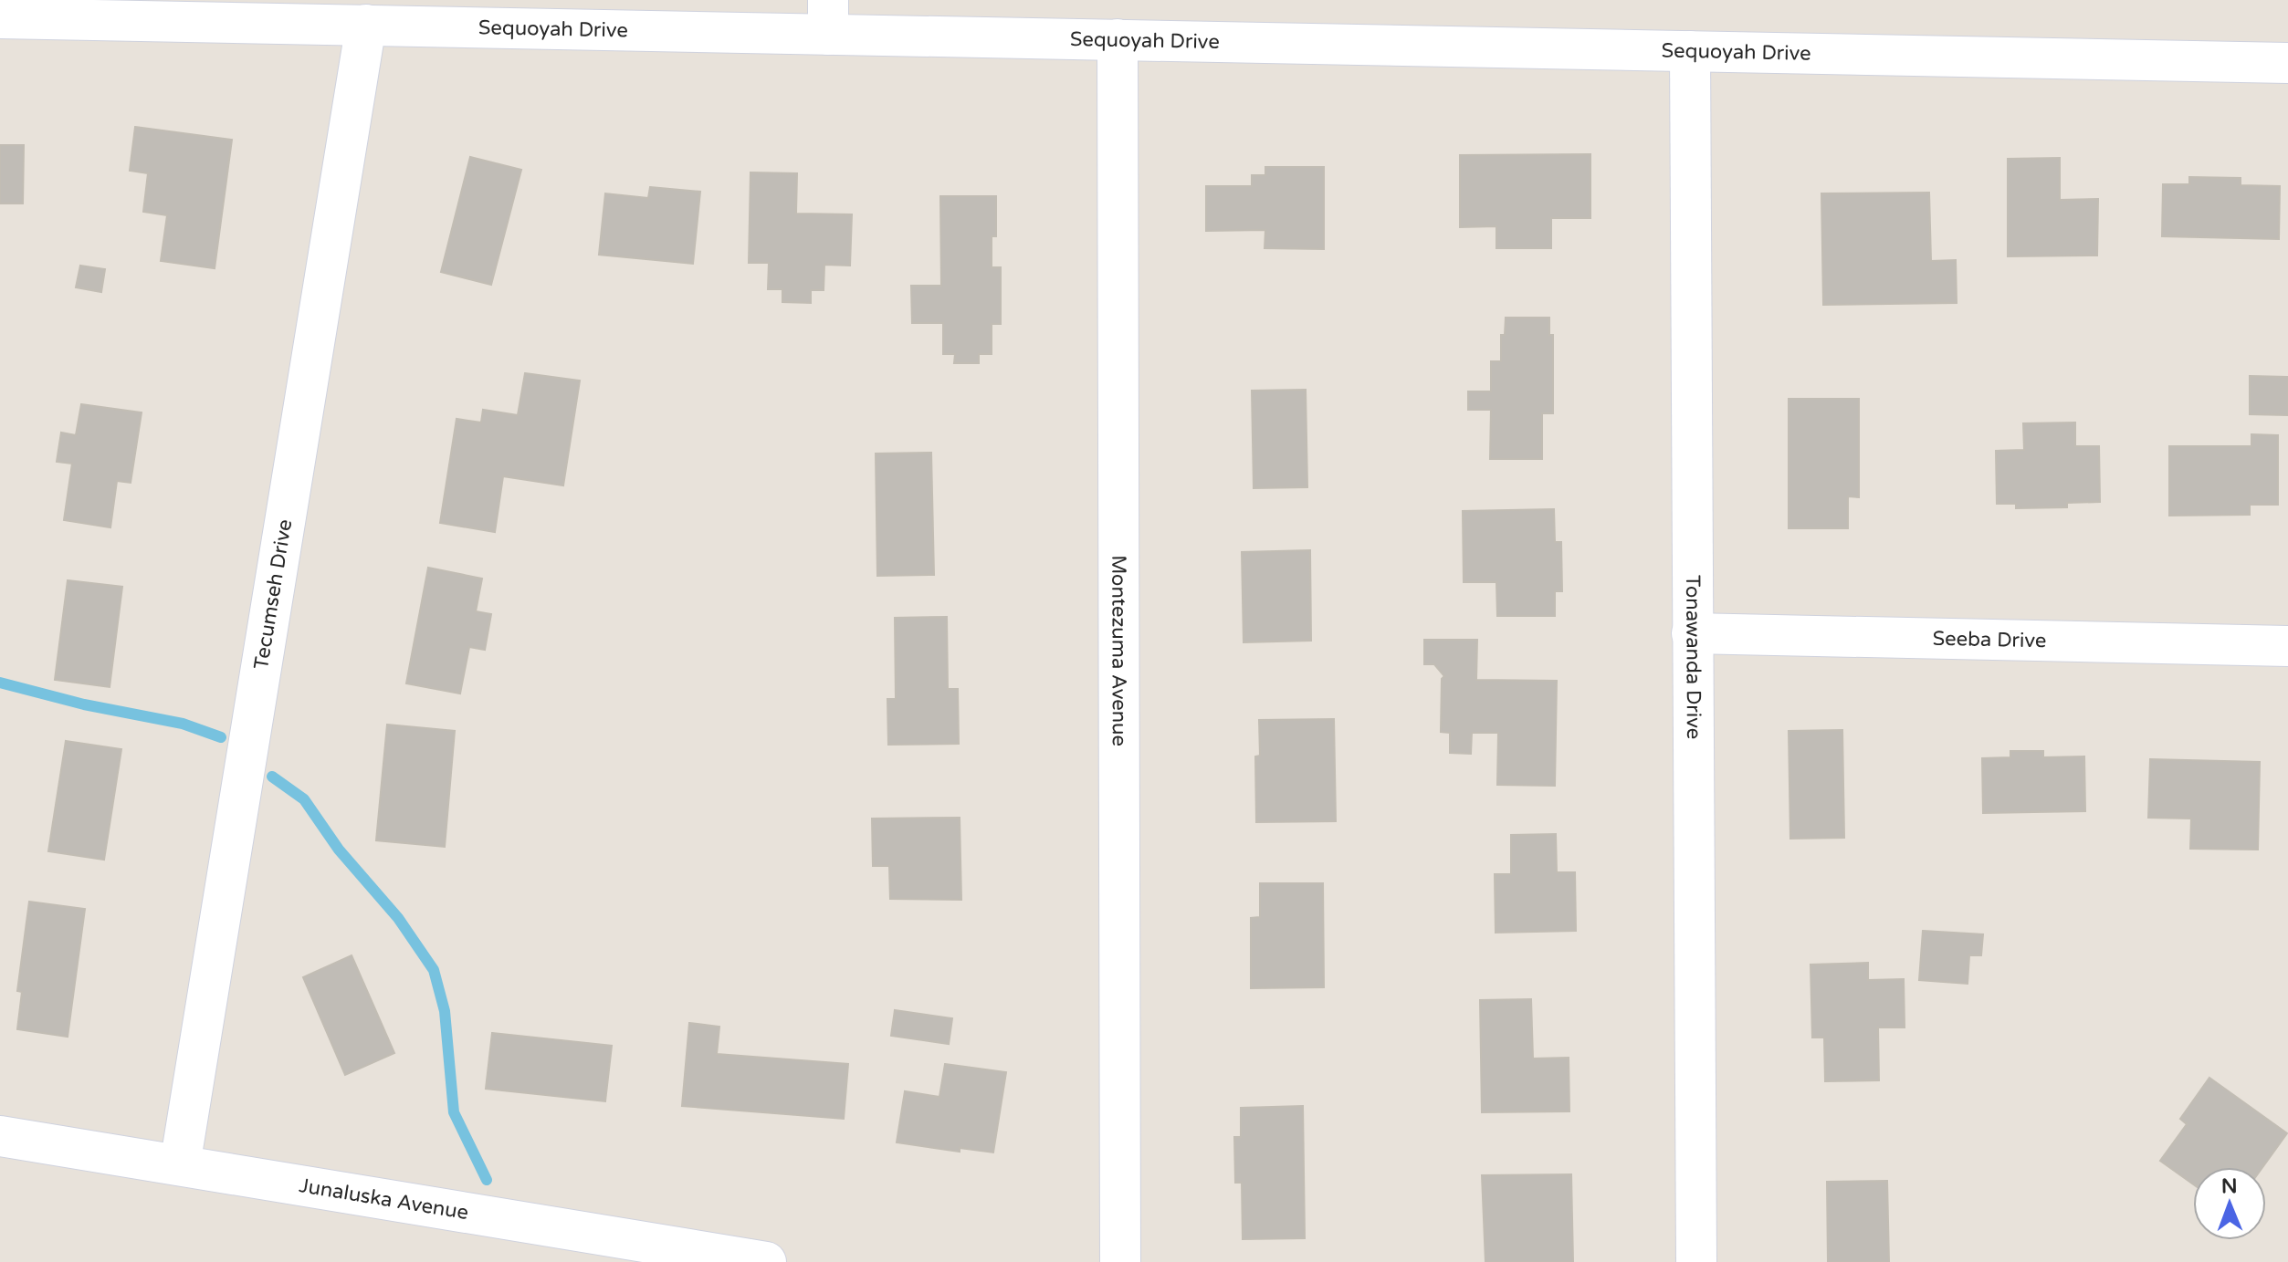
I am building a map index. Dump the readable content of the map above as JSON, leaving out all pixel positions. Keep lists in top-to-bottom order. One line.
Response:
{"streets":{"street":["Sequoyah Drive","Tecumseh Drive","Seeba Drive","Montezuma Avenue","Tonawanda Drive","Junaluska Avenue"]},"crossings":[["Sequoyah Drive","Tecumseh Drive"],["Sequoyah Drive","Montezuma Avenue"],["Sequoyah Drive","Tonawanda Drive"],["Tecumseh Drive","Junaluska Avenue"],["Seeba Drive","Tonawanda Drive"]],"north":"top"}
